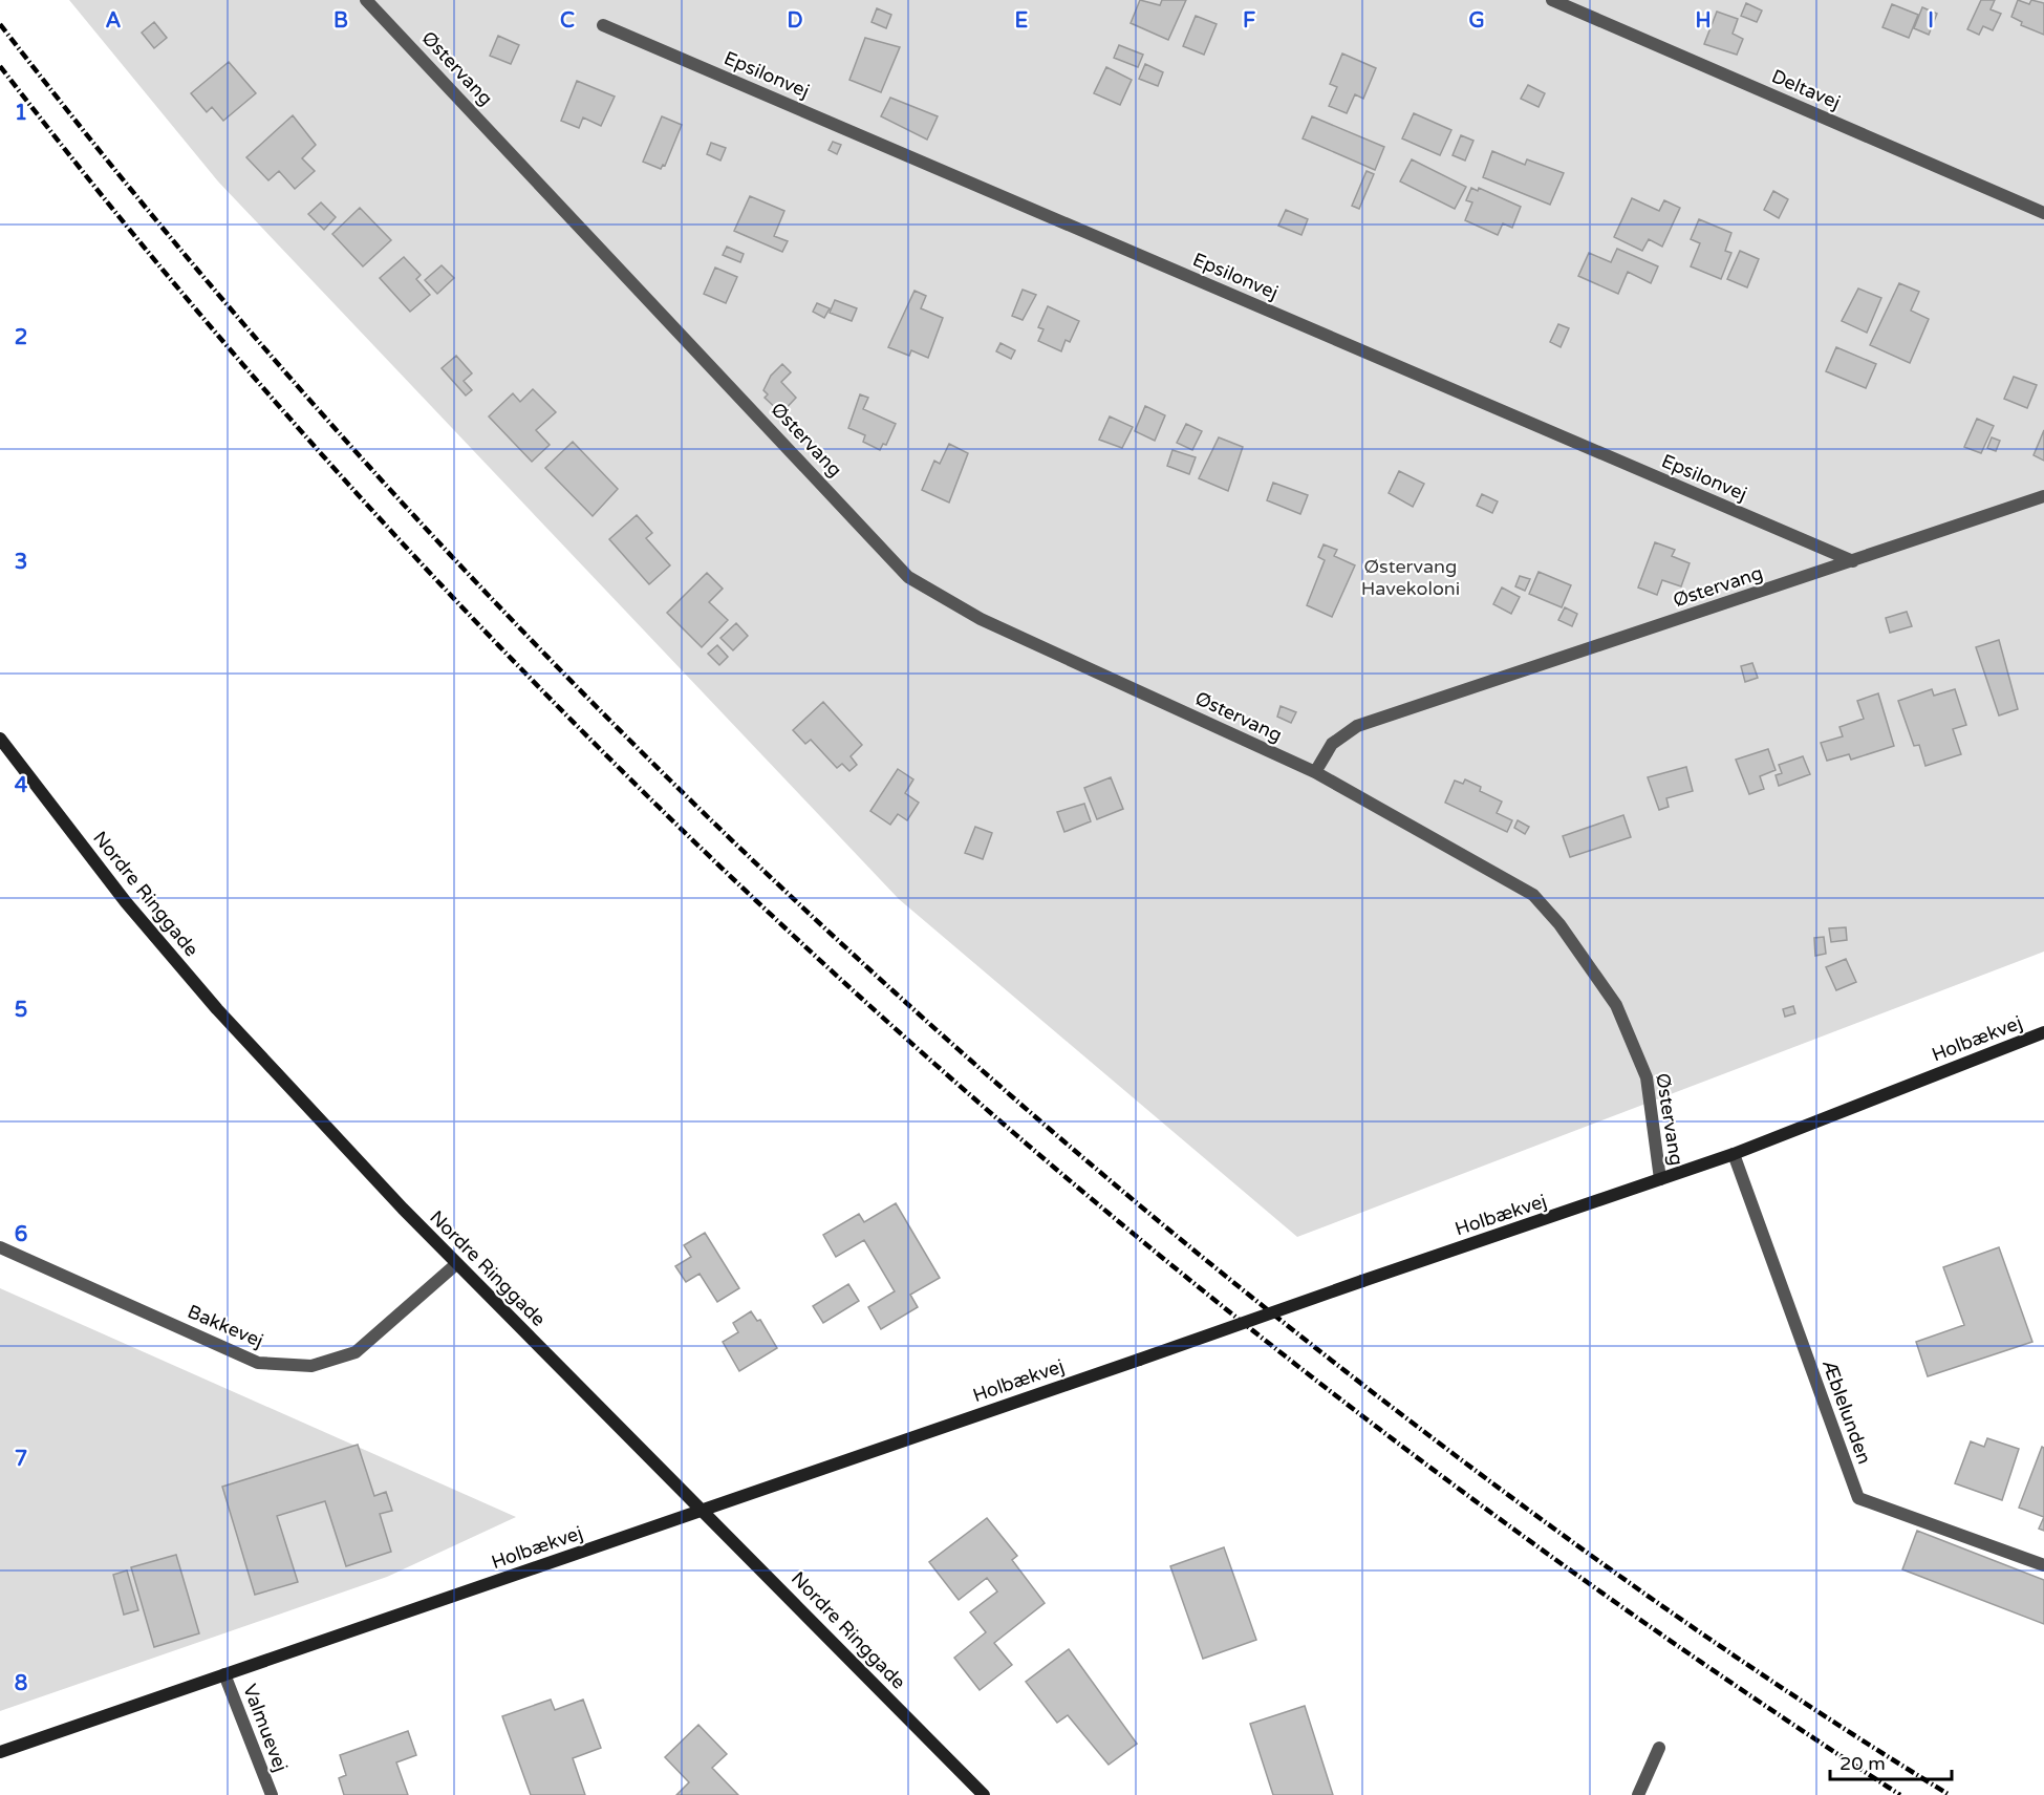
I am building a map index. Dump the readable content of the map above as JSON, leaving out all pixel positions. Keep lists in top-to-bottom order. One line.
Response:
{"streets":{"street":["Østervang","Epsilonvej","Deltavej","Nordre Ringgade","Holbækvej","Bakkevej","Æblelunden","Valmuevej"]},"crossings":[["Østervang","Epsilonvej"],["Østervang","Holbækvej"],["Nordre Ringgade","Holbækvej"],["Nordre Ringgade","Bakkevej"],["Holbækvej","Æblelunden"],["Holbækvej","Valmuevej"]],"parks":["Østervang Havekoloni"],"scale_bar":"20 m","grid":{"columns":["A","B","C","D","E","F","G","H","I"],"rows":["1","2","3","4","5","6","7","8"]}}
